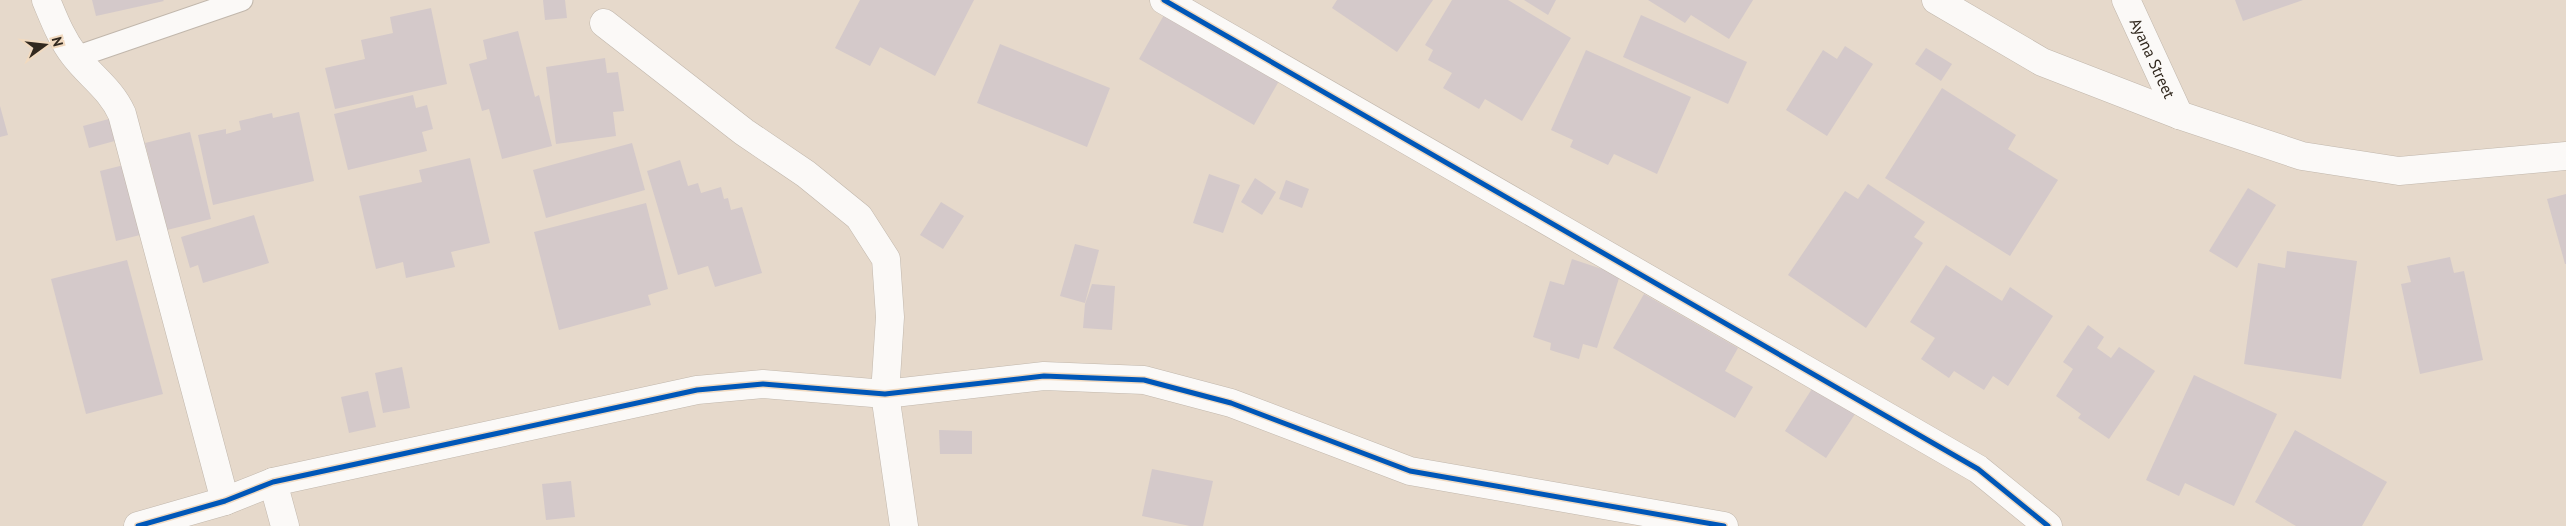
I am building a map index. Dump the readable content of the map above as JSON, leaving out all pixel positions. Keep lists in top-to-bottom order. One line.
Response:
{"streets":{"street":["Ayana Street"]},"north":"right"}
